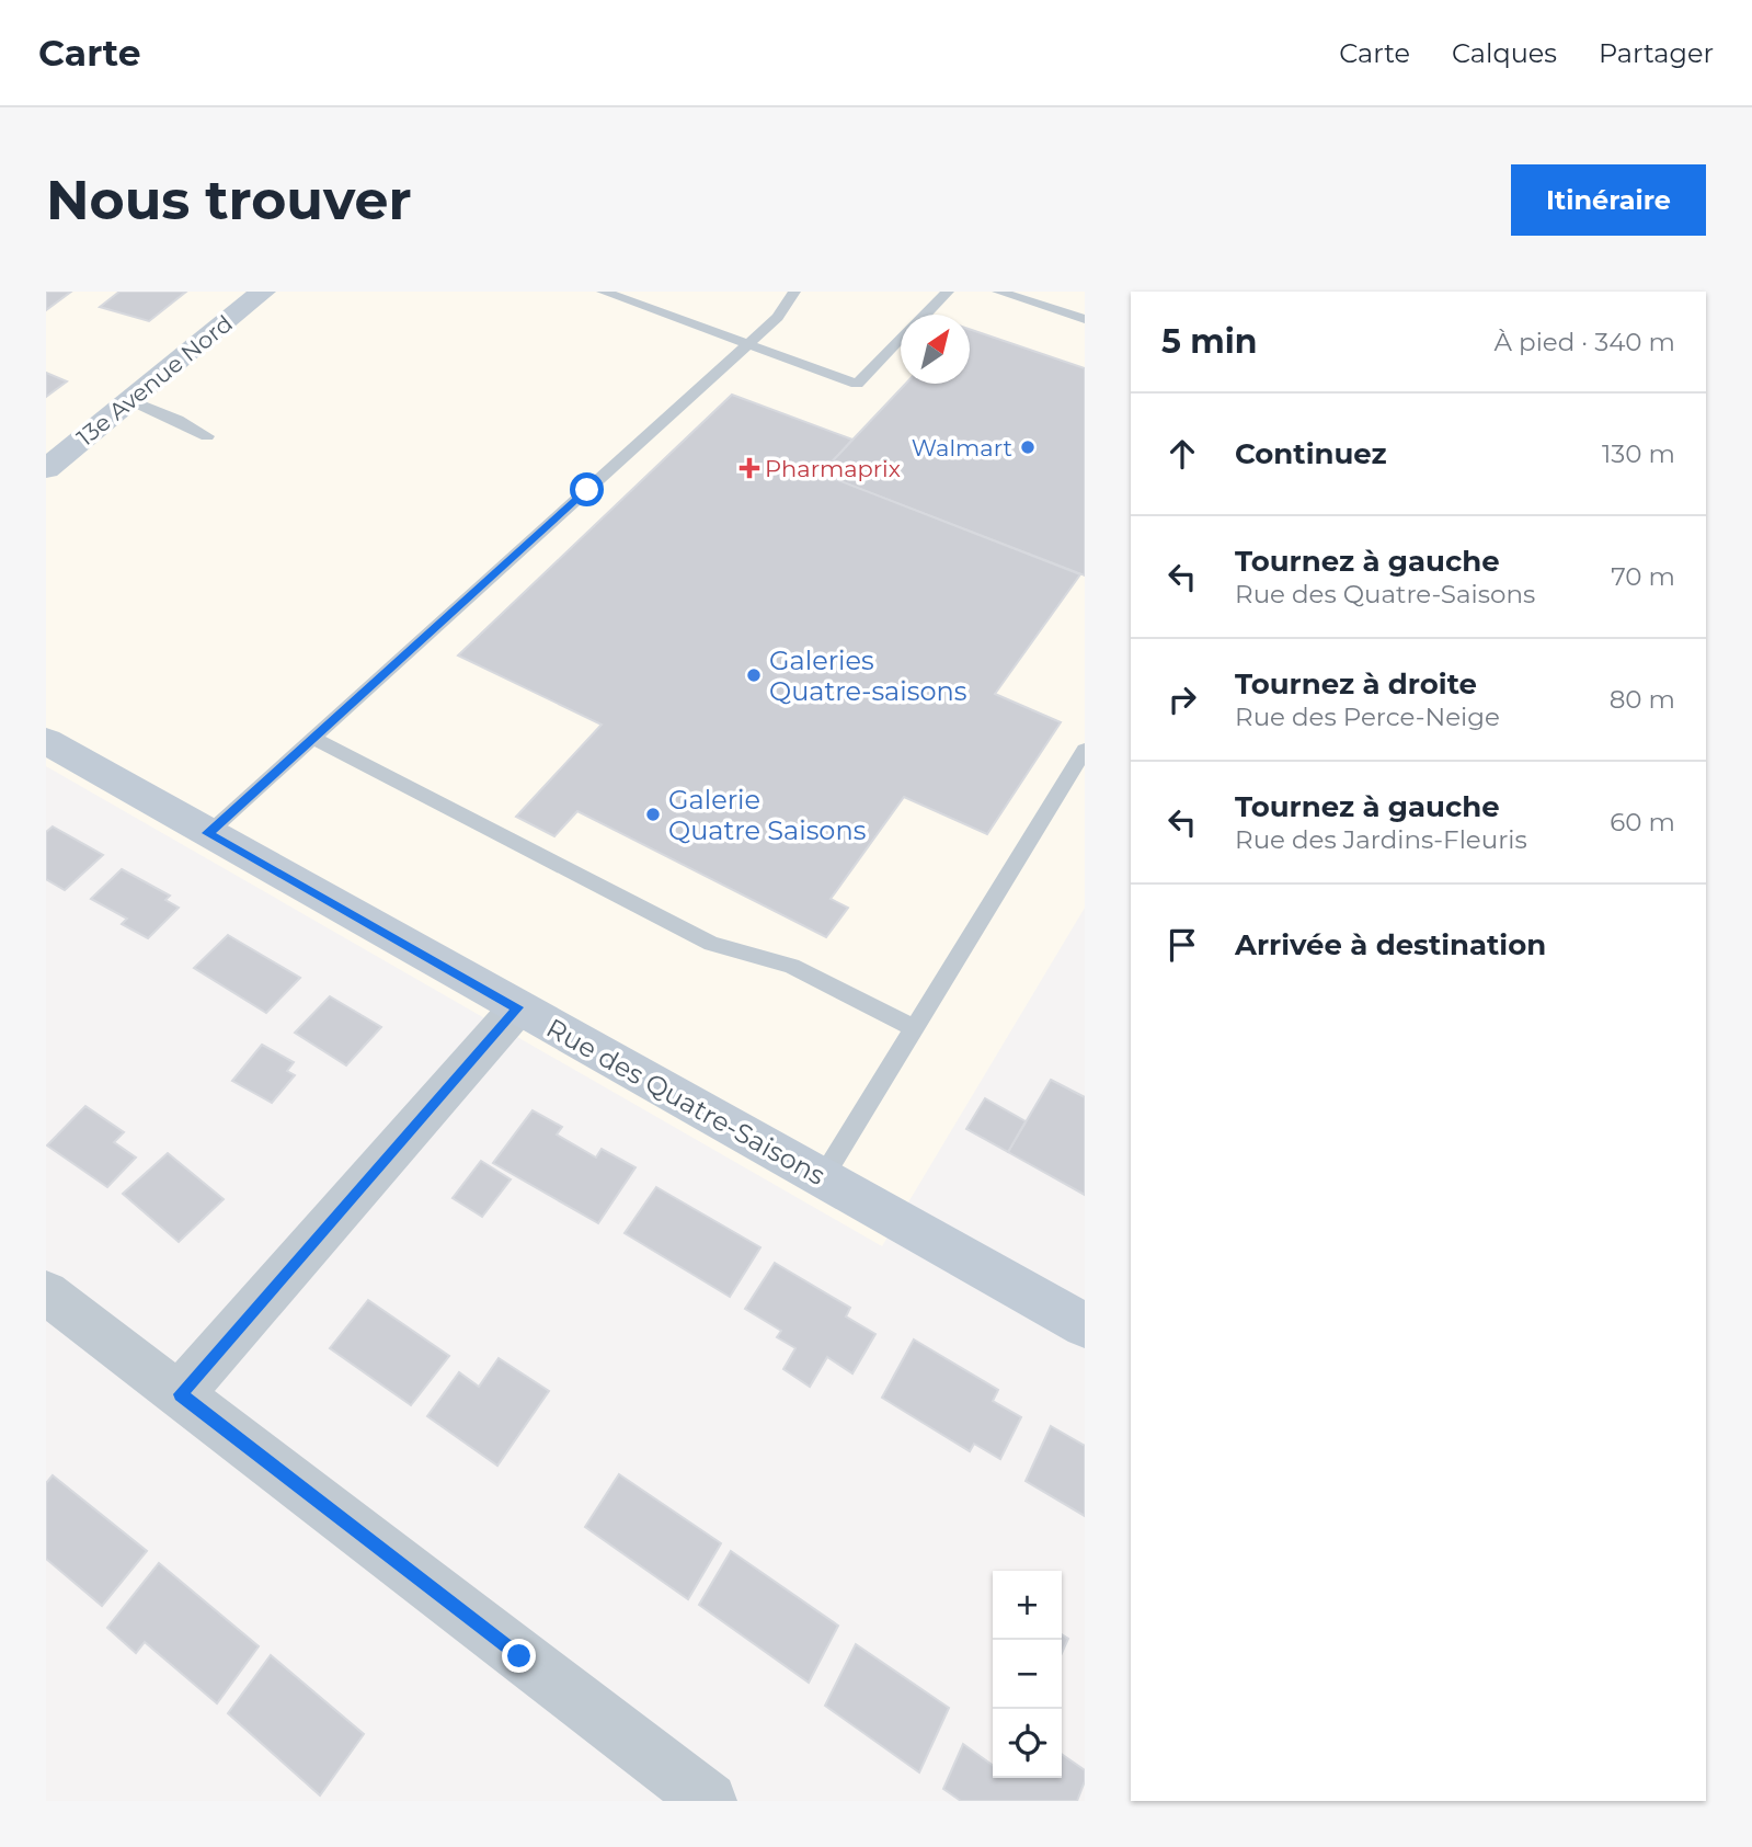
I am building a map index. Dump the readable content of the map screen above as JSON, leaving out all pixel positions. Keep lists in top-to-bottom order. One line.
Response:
{"streets":{"street":["13e Avenue Nord","Rue des Quatre-Saisons"]},"places":{"other":["Walmart","Galeries Quatre-saisons","Galerie Quatre Saisons"],"health":["Pharmaprix"]},"north":"top right","page":{"header":"Carte","nav":["Carte","Calques","Partager"],"buttons":"Itinéraire","title":"Nous trouver","heading":["5 min","À pied · 340 m"],"list":[["Continuez","130 m"],["Tournez à gauche","Rue des Quatre-Saisons","70 m"],["Tournez à droite","Rue des Perce-Neige","80 m"],["Tournez à gauche","Rue des Jardins-Fleuris","60 m"],"Arrivée à destination"],"map_buttons":["+","−"]}}
